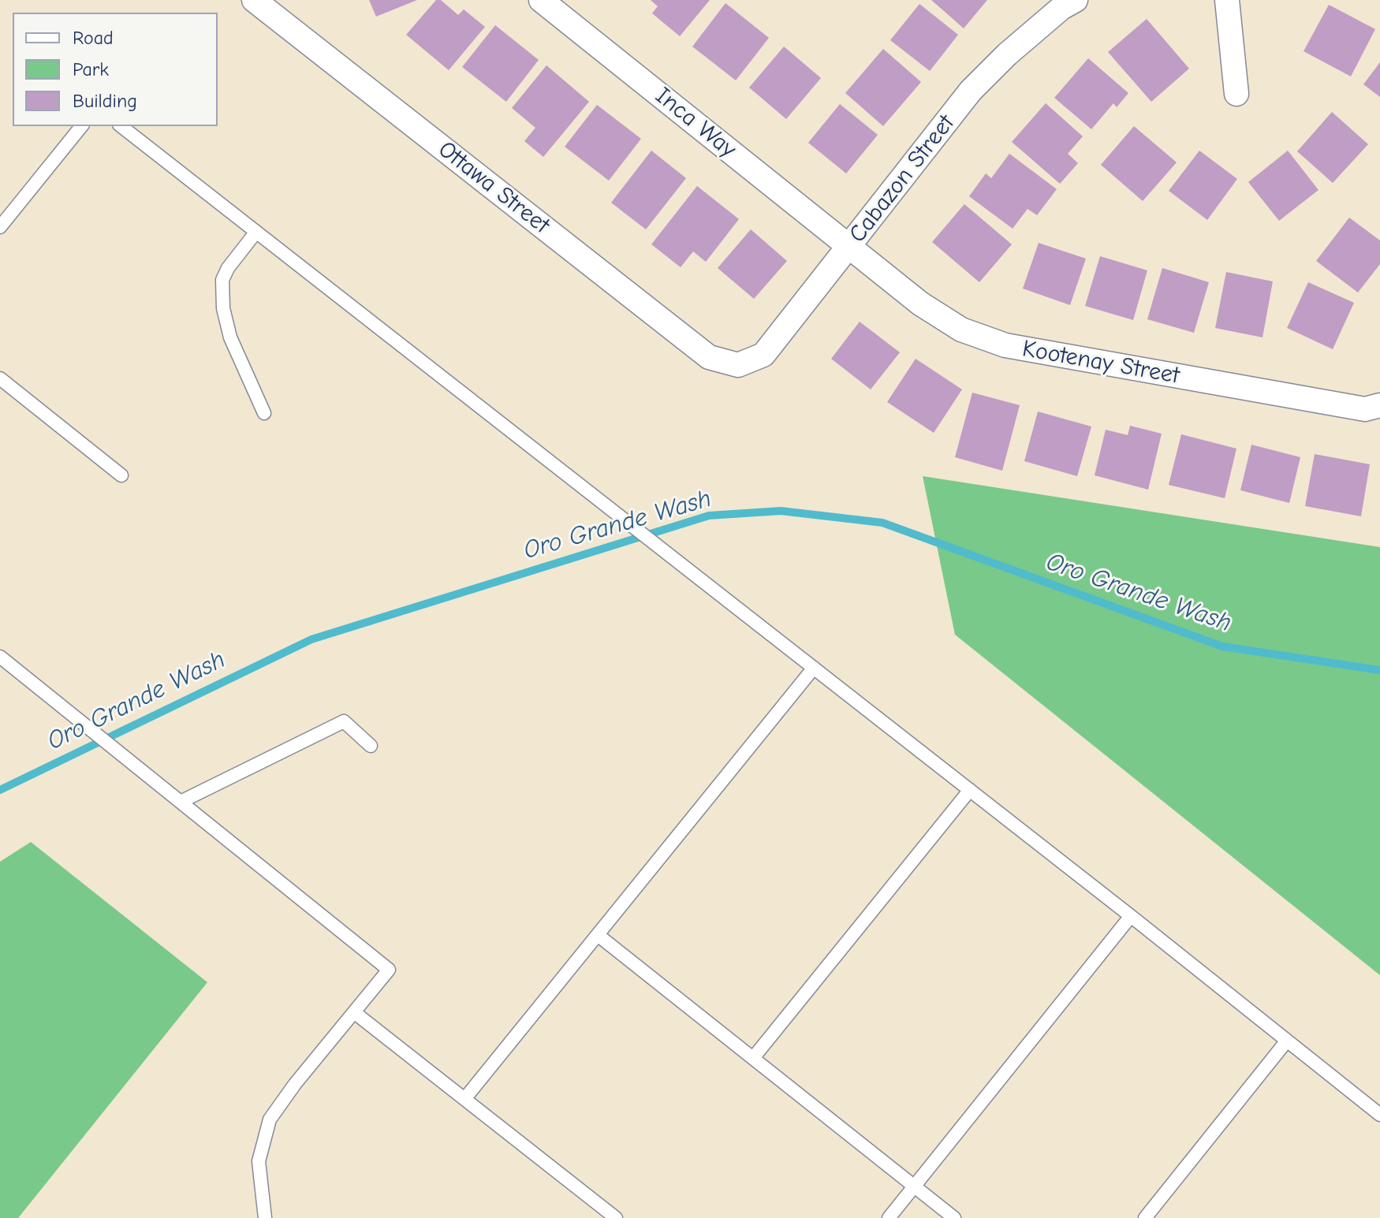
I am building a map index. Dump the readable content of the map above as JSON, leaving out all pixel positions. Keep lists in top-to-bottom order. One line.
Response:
{"streets":{"street":["Inca Way","Cabazon Street","Ottawa Street","Kootenay Street"]},"crossings":[["Inca Way","Cabazon Street"],["Inca Way","Kootenay Street"],["Cabazon Street","Ottawa Street"],["Cabazon Street","Kootenay Street"]],"water":["Oro Grande Wash"],"legend":["Road","Park","Building"]}
